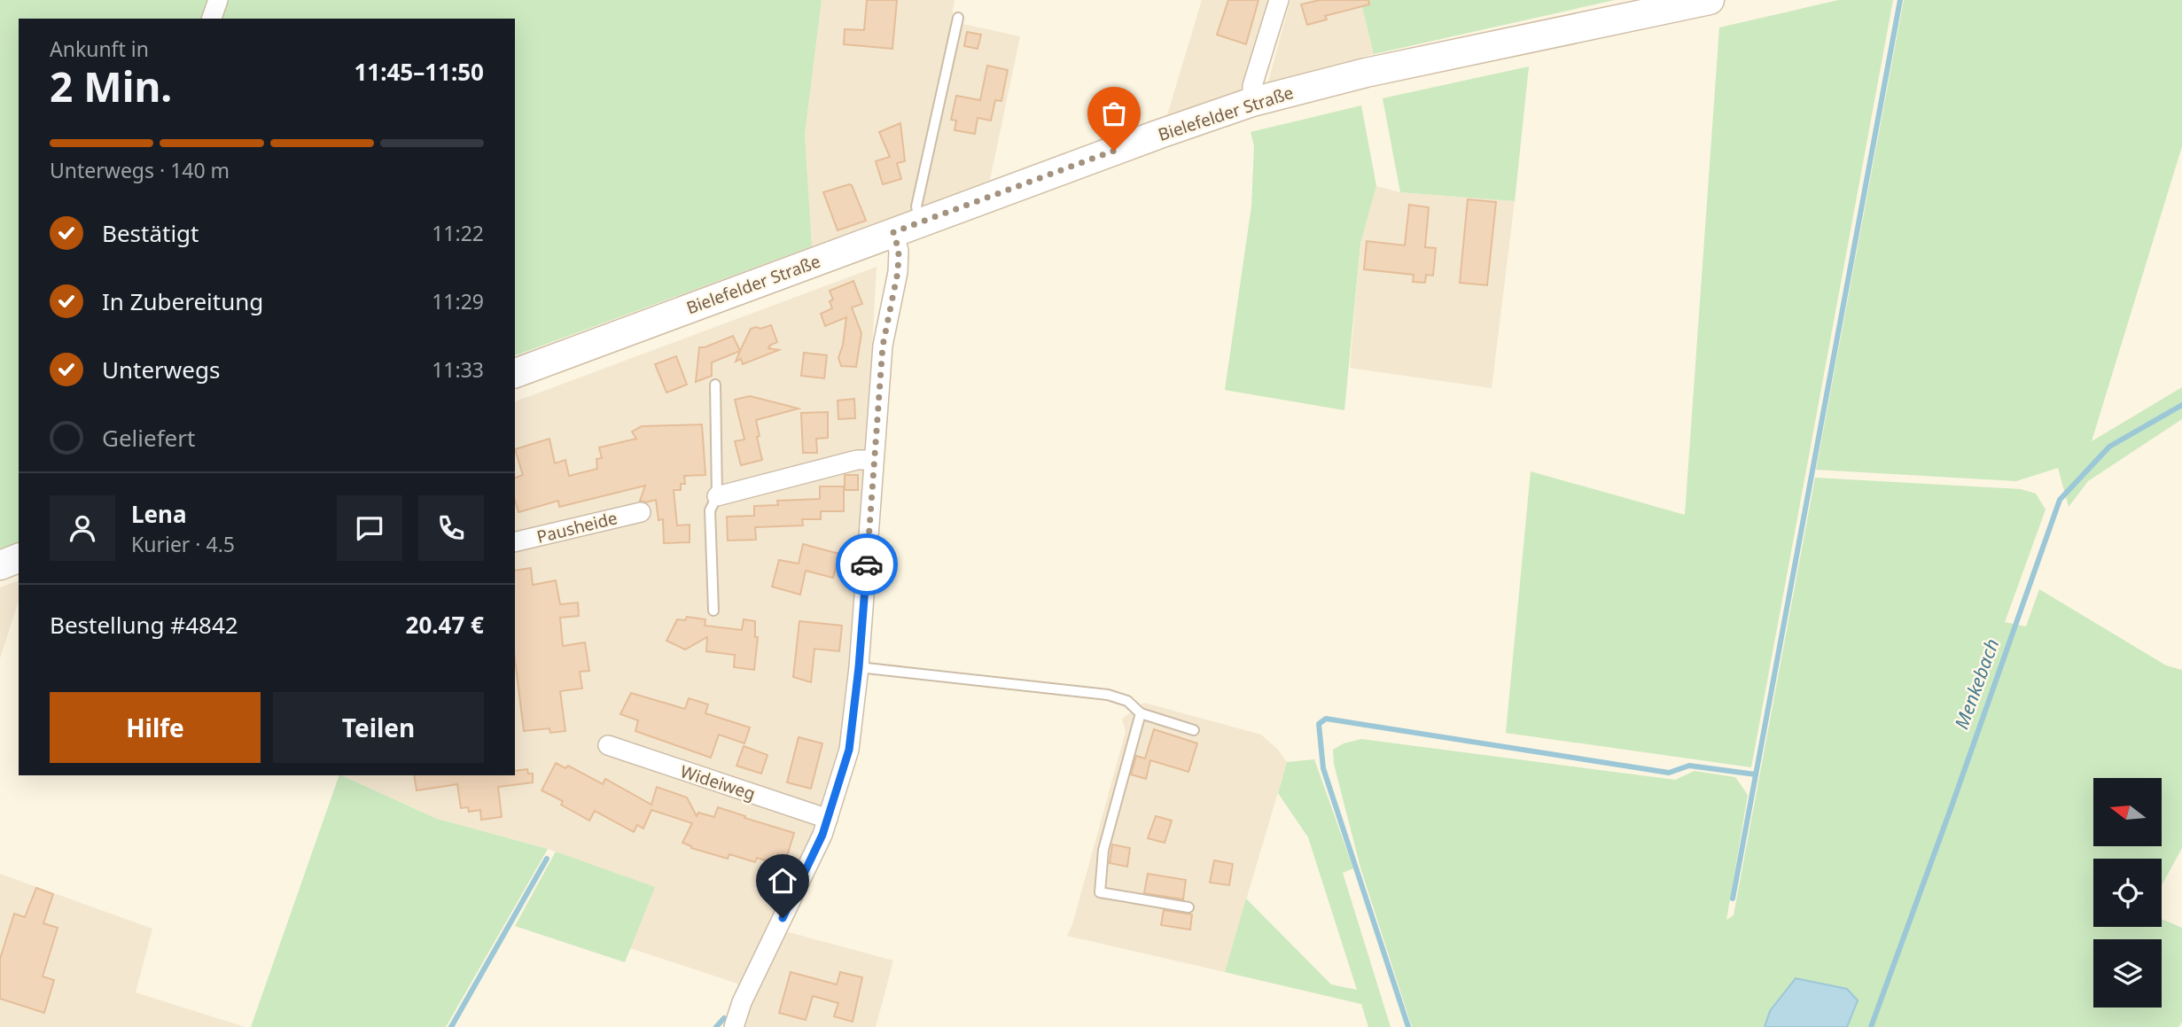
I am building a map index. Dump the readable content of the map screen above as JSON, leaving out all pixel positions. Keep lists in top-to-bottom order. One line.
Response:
{"streets":{"main road":["Bielefelder Straße"],"street":["Pausheide","Wideiweg"]},"water":["Menkebach"],"north":"left","page":{"heading":["2 Min.","Ankunft in","11:45–11:50"],"panel":["Lena","Kurier · 4.5","Bestellung #4842","20.47 €"],"bar":"Unterwegs · 140 m","list":[["Bestätigt","11:22"],["In Zubereitung","11:29"],["Unterwegs","11:33"],"Geliefert"],"buttons":["Hilfe","Teilen"]}}
